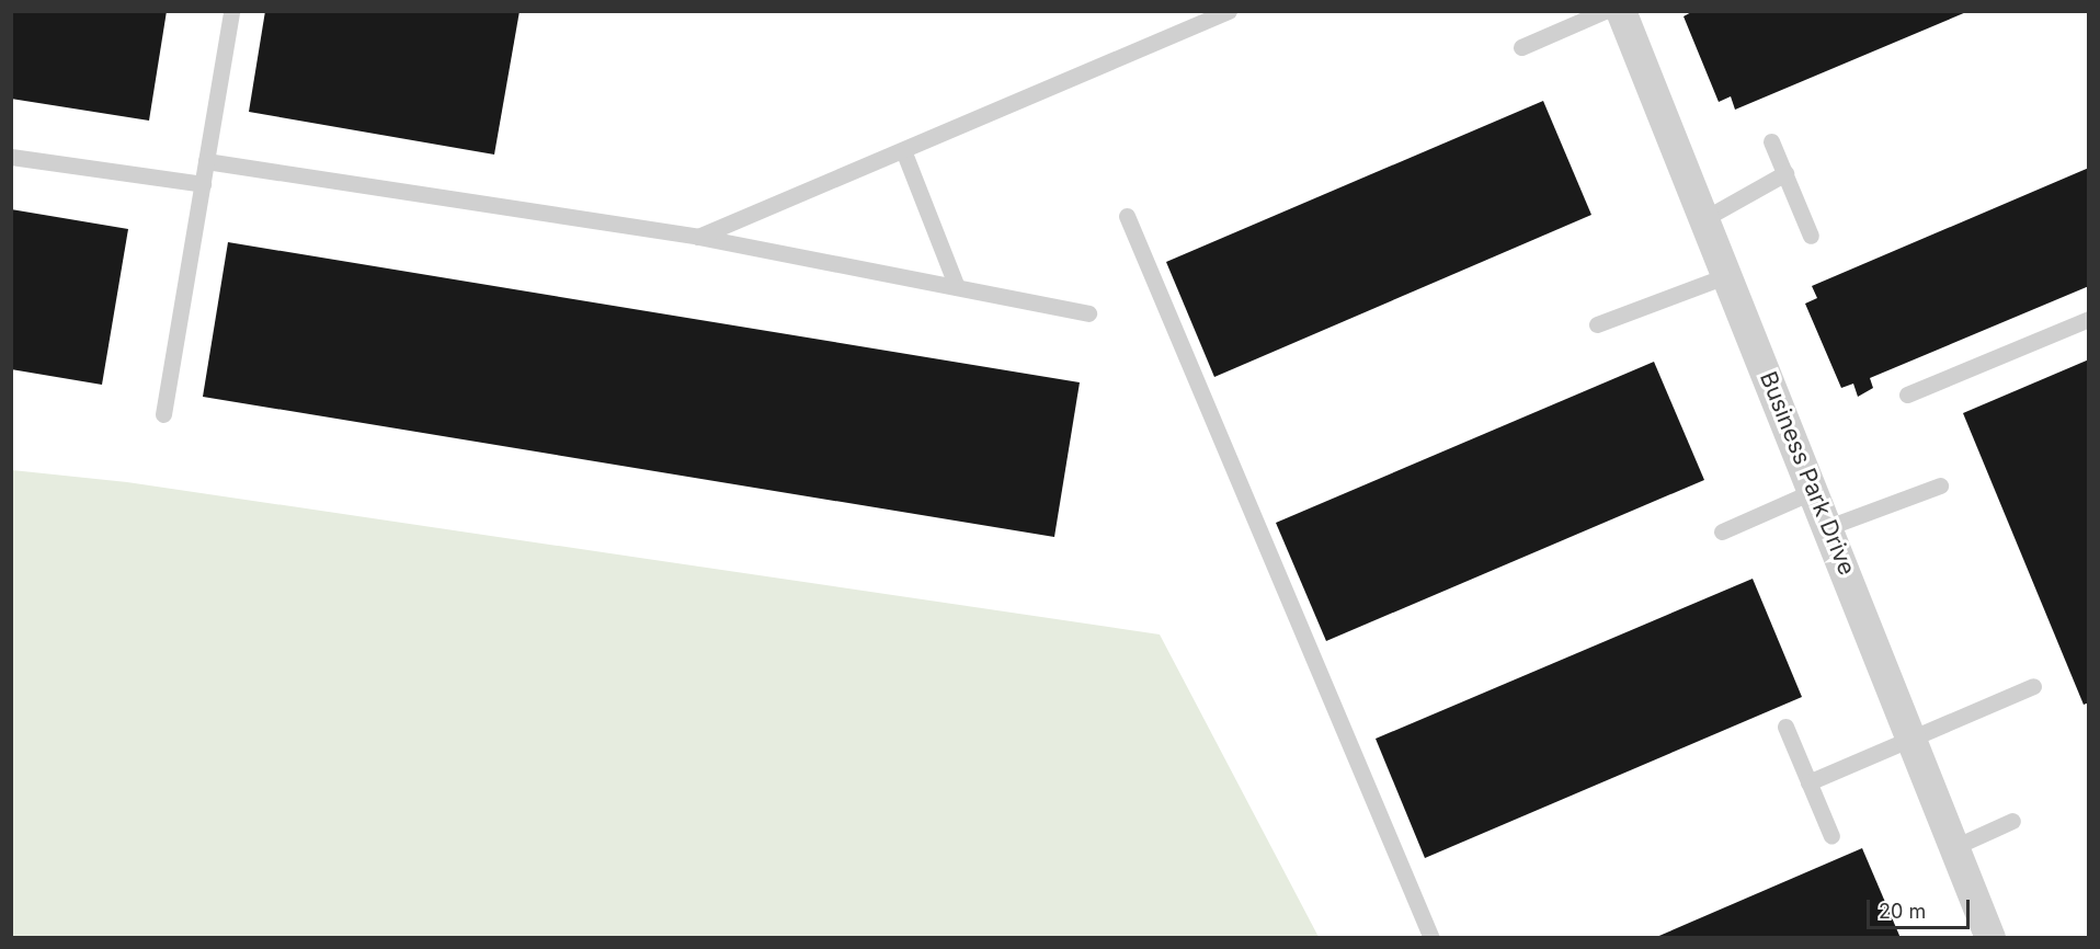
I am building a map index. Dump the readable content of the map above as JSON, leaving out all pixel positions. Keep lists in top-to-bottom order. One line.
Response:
{"streets":{"street":["Business Park Drive"]},"scale_bar":"20 m"}
